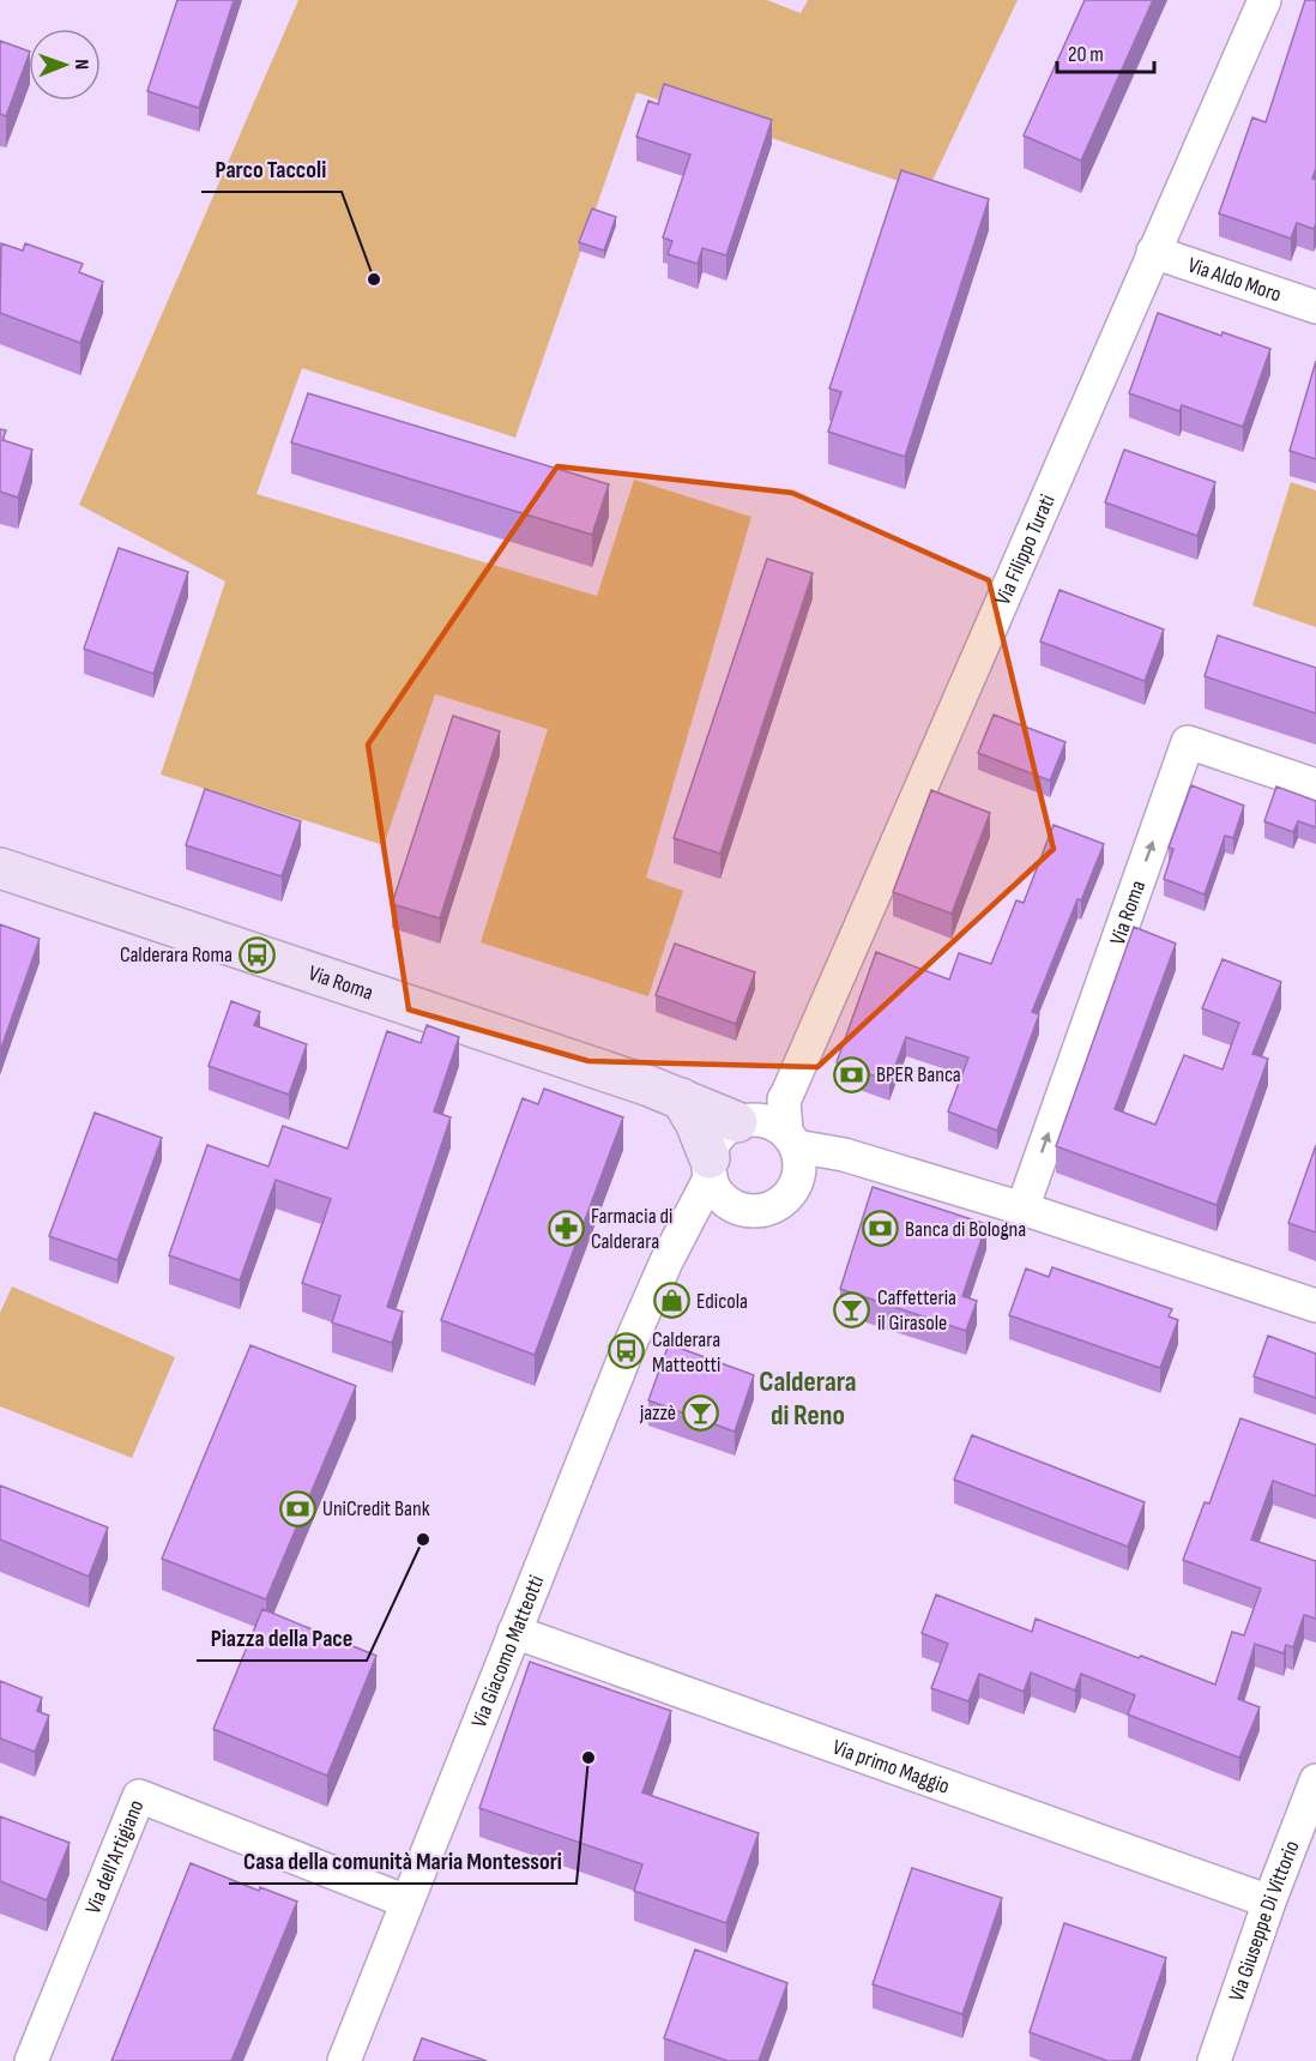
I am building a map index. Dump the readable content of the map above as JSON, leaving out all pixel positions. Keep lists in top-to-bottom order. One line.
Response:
{"streets":{"street":["Via Aldo Moro","Via Filippo Turati","Via Roma","Via Giacomo Matteotti","Via primo Maggio","Via dell'Artigiano","Via Giuseppe Di Vittorio"]},"crossings":[["Via Aldo Moro","Via Filippo Turati"],["Via Filippo Turati","Via Roma"],["Via Filippo Turati","Via Giacomo Matteotti"],["Via Roma","Via Giacomo Matteotti"],["Via Giacomo Matteotti","Via primo Maggio"],["Via Giacomo Matteotti","Via dell'Artigiano"],["Via primo Maggio","Via Giuseppe Di Vittorio"]],"districts":["Calderara di Reno"],"places":{"other":["Parco Taccoli","Piazza della Pace","Casa della comunità Maria Montessori"],"bus stop":["Calderara Roma","Calderara Matteotti"],"bank":["BPER Banca","Banca di Bologna","UniCredit Bank"],"pharmacy":["Farmacia di Calderara"],"shop":["Edicola"],"bar":["Caffetteria il Girasole","jazzè"]},"scale_bar":"20 m","north":"right"}
